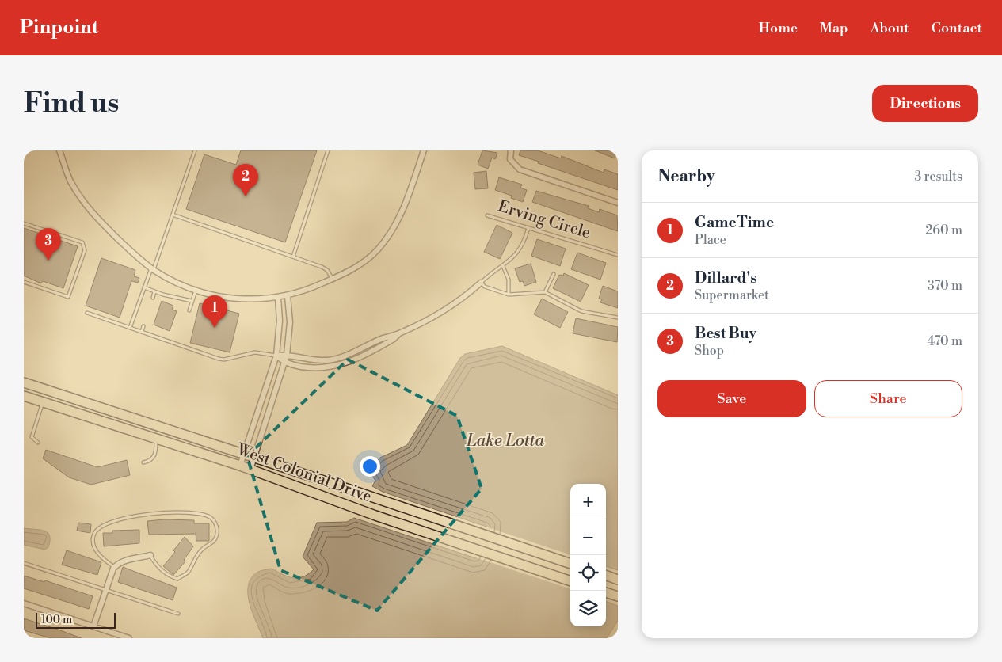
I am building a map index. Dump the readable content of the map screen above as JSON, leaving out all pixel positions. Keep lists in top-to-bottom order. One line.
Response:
{"streets":{"highway":["West Colonial Drive"],"lane":["Erving Circle"]},"water":["Lake Lotta"],"scale_bar":"100 m","page":{"header":"Pinpoint","nav":["Home","Map","About","Contact"],"buttons":["Directions",["Save","Share"]],"title":"Find us","heading":["Nearby","3 results"],"pins":["2","3","1"],"list":[{"mark":"1","name":"GameTime","note":"Place","value":"260 m"},{"mark":"2","name":"Dillard's","note":"Supermarket","value":"370 m"},{"mark":"3","name":"Best Buy","note":"Shop","value":"470 m"}],"map_buttons":["+","−"],"scale":"100 m"}}
